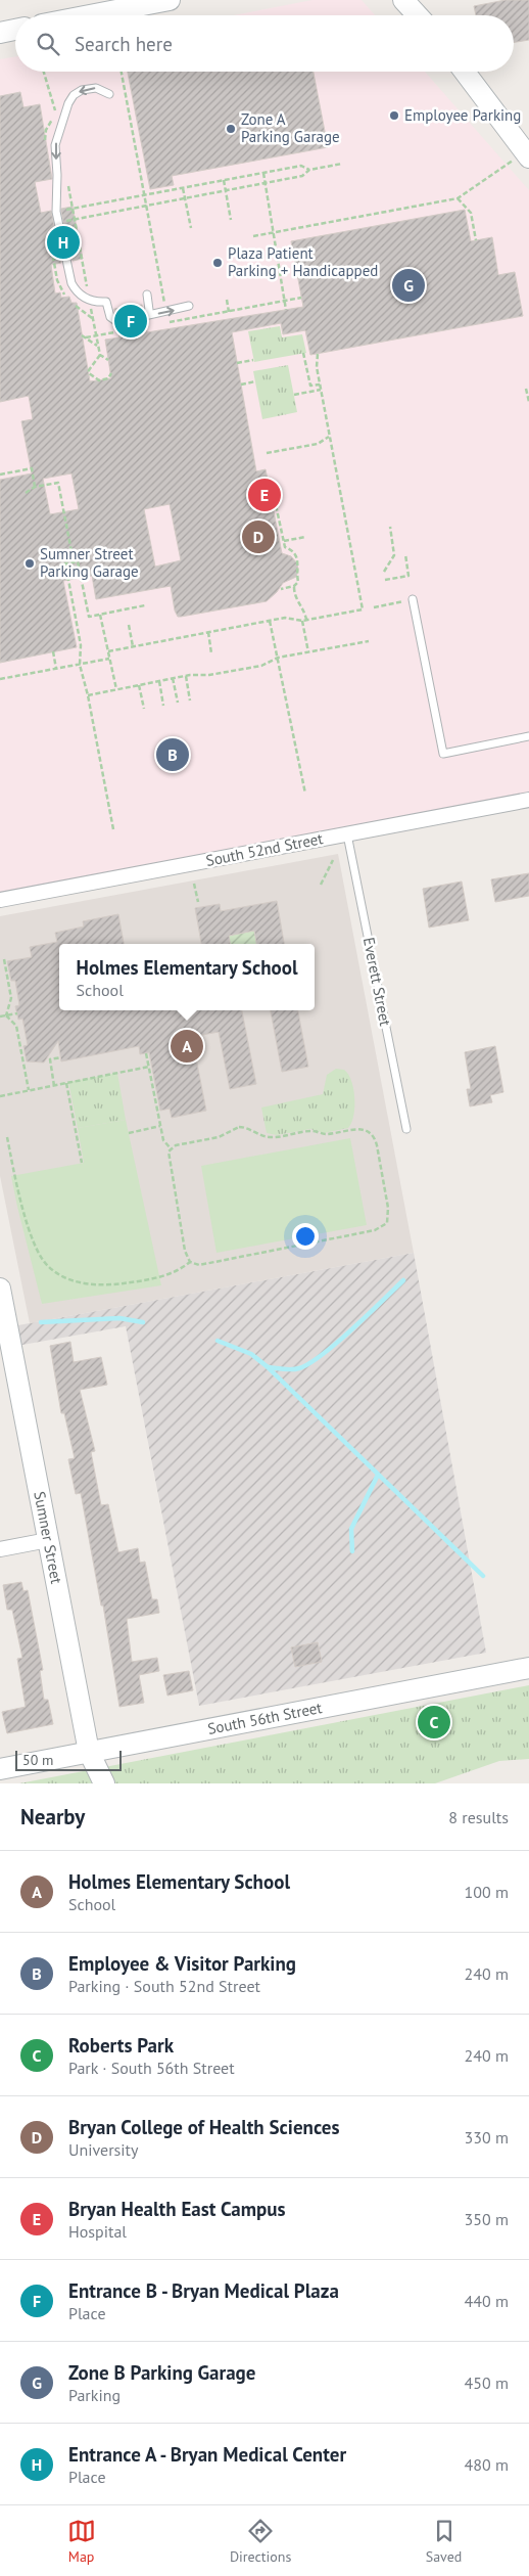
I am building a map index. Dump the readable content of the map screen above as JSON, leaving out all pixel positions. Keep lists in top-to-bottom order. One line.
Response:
{"streets":{"main road":["Sumner Street","South 56th Street"],"street":["South 52nd Street"],"lane":["Everett Street"]},"crossings":[["South 52nd Street","Everett Street"],["Sumner Street","South 56th Street"]],"places":["Employee Parking","Zone A Parking Garage","Plaza Patient Parking + Handicapped","Sumner Street Parking Garage"],"scale_bar":"50 m","page":{"search":"Search here","pins":["H","G","F","E","D","B","A","C"],"popup":["Holmes Elementary School","School"],"scale":"50 m","heading":["Nearby","8 results"],"list":[{"mark":"A","name":"Holmes Elementary School","note":"School","value":"100 m"},{"mark":"B","name":"Employee & Visitor Parking","note":"Parking · South 52nd Street","value":"240 m"},{"mark":"C","name":"Roberts Park","note":"Park · South 56th Street","value":"240 m"},{"mark":"D","name":"Bryan College of Health Sciences","note":"University","value":"330 m"},{"mark":"E","name":"Bryan Health East Campus","note":"Hospital","value":"350 m"},{"mark":"F","name":"Entrance B - Bryan Medical Plaza","note":"Place","value":"440 m"},{"mark":"G","name":"Zone B Parking Garage","note":"Parking","value":"450 m"},{"mark":"H","name":"Entrance A - Bryan Medical Center","note":"Place","value":"480 m"}],"nav":["Map","Directions","Saved"]}}
